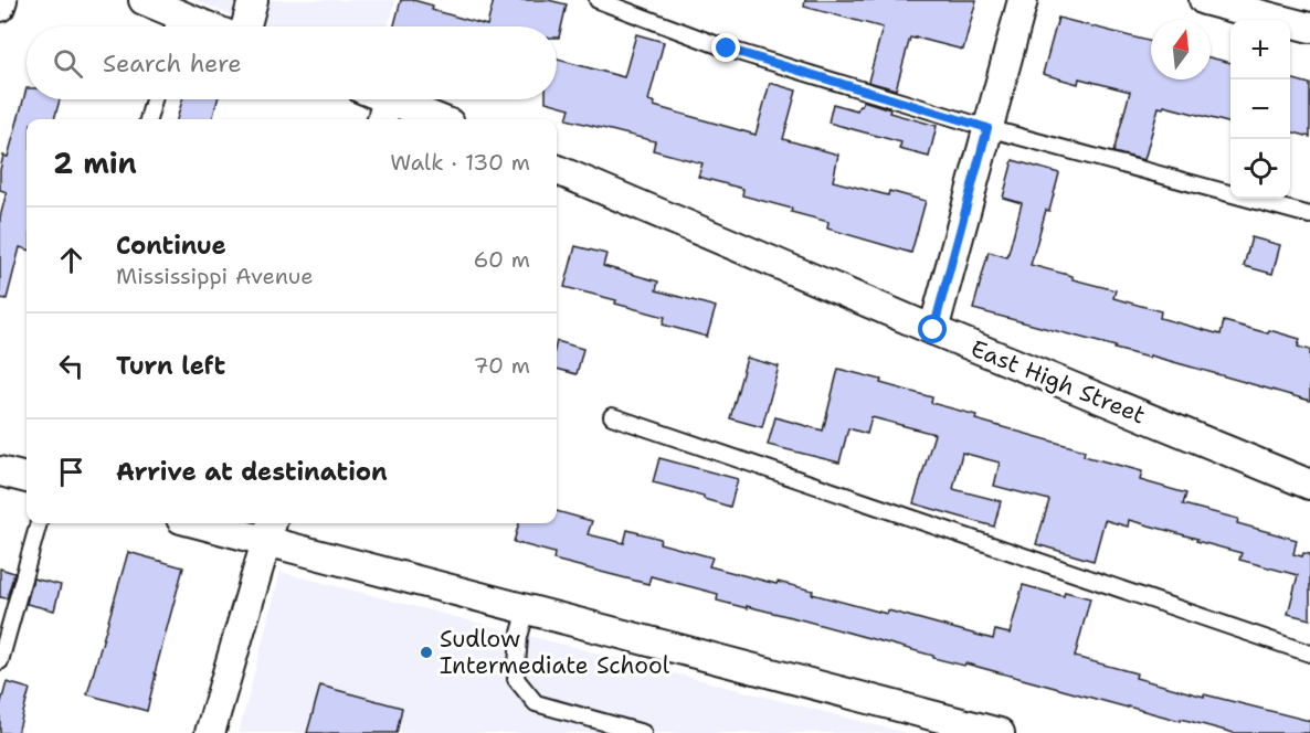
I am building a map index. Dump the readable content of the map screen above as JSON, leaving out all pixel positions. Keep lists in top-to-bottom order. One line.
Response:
{"streets":{"street":["East High Street"]},"places":["Sudlow Intermediate School"],"north":"top","page":{"map_buttons":["+","−"],"search":"Search here","heading":["2 min","Walk · 130 m"],"list":[["Continue","Mississippi Avenue","60 m"],["Turn left","70 m"],"Arrive at destination"]}}
